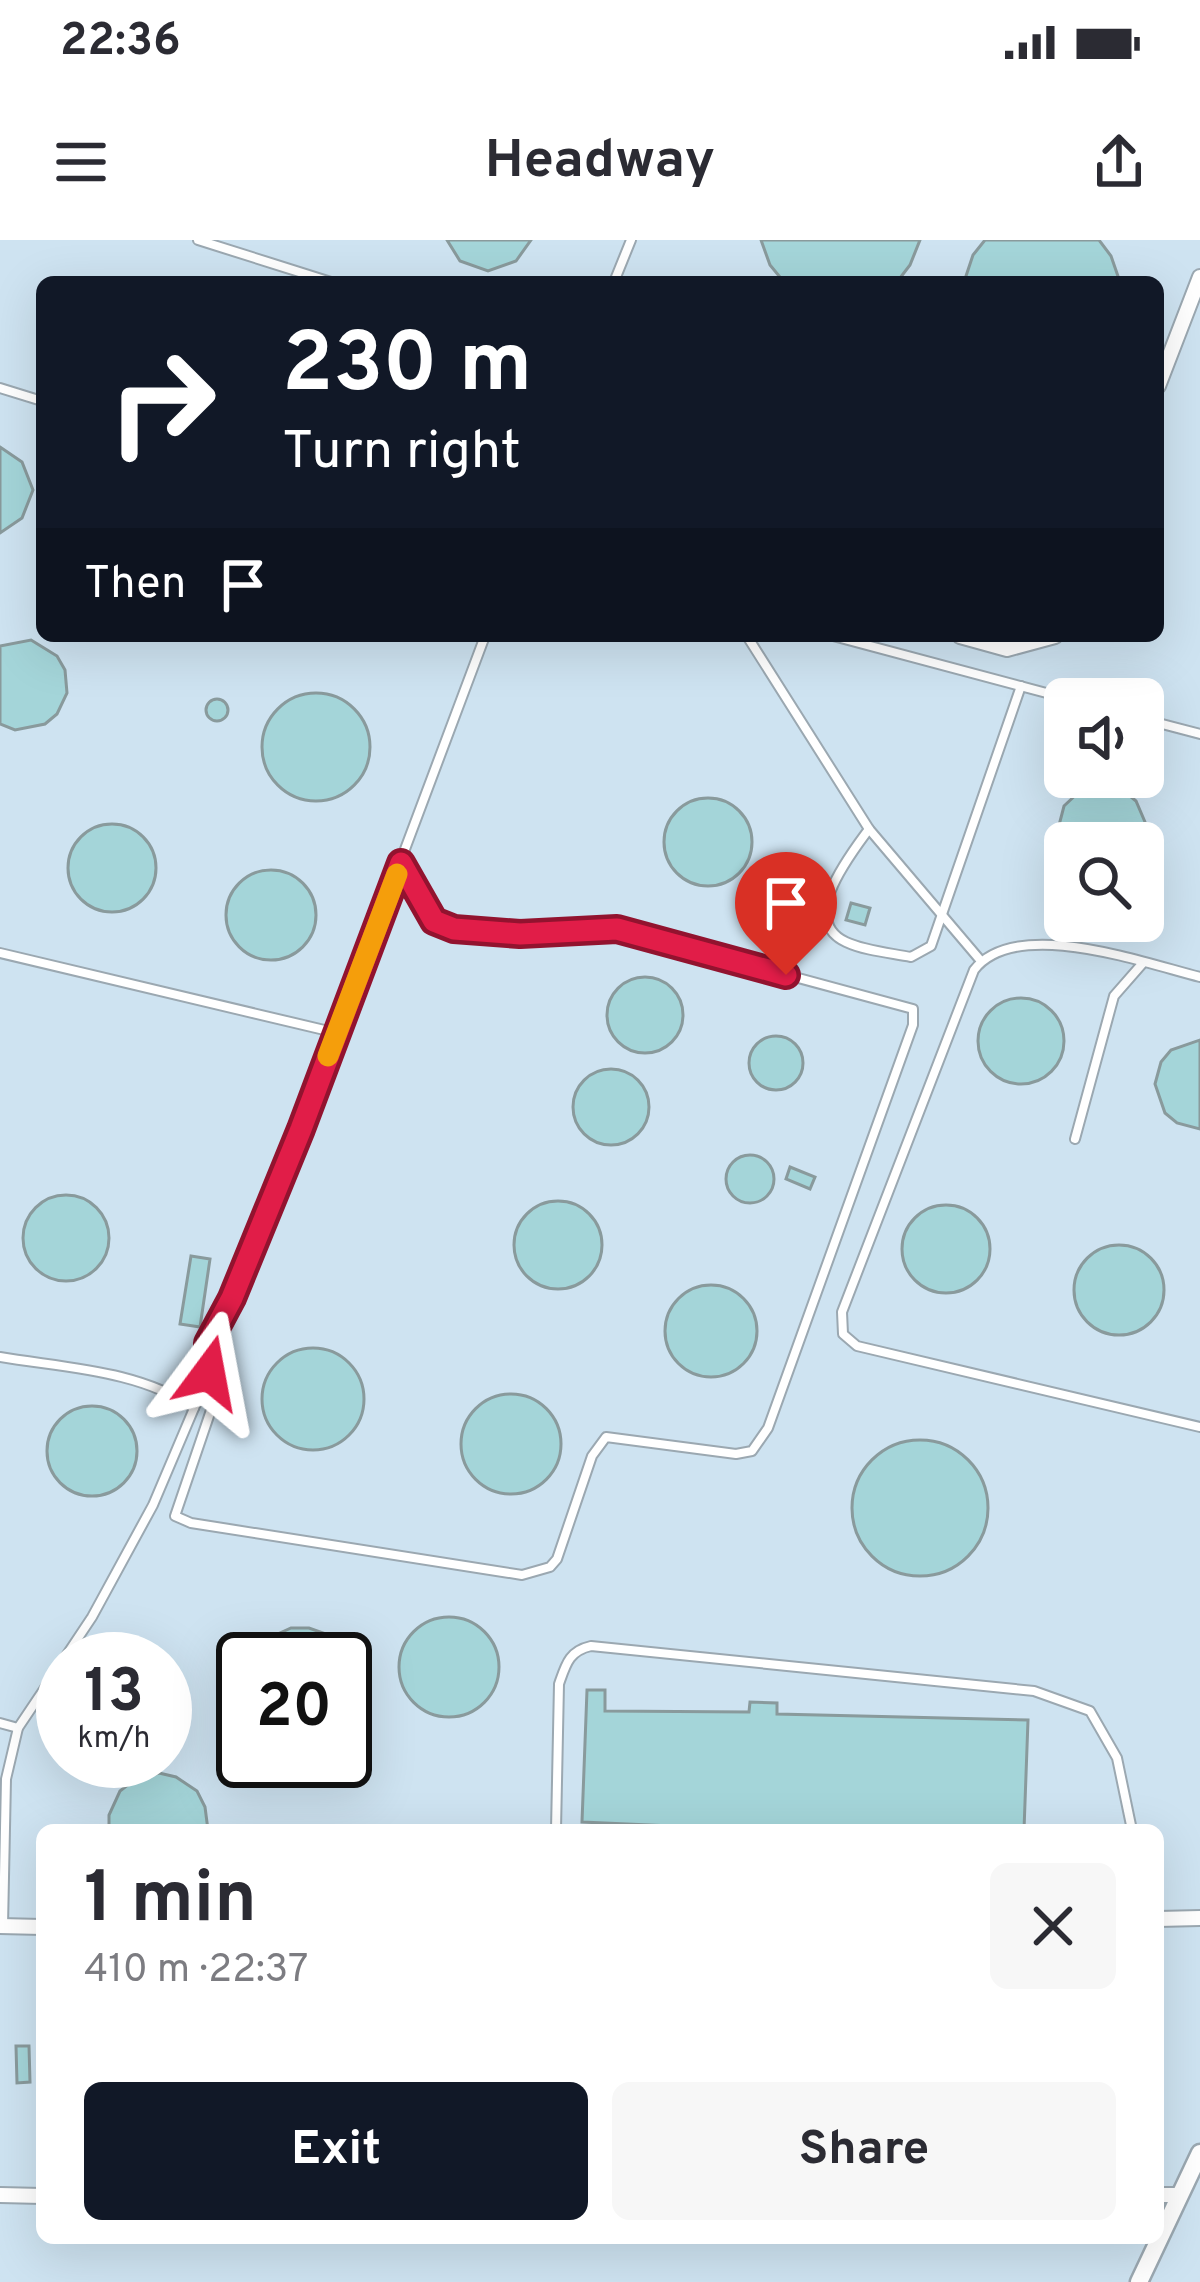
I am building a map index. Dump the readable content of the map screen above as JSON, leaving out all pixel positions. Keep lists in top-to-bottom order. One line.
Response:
{"page":{"status":"22:36","header":"Headway","turn":["230 m","Turn right"],"then":"Then","speed":"13 km/h","limit":"20","heading":["1 min","410 m · 22:37"],"buttons":["Exit","Share"]}}
